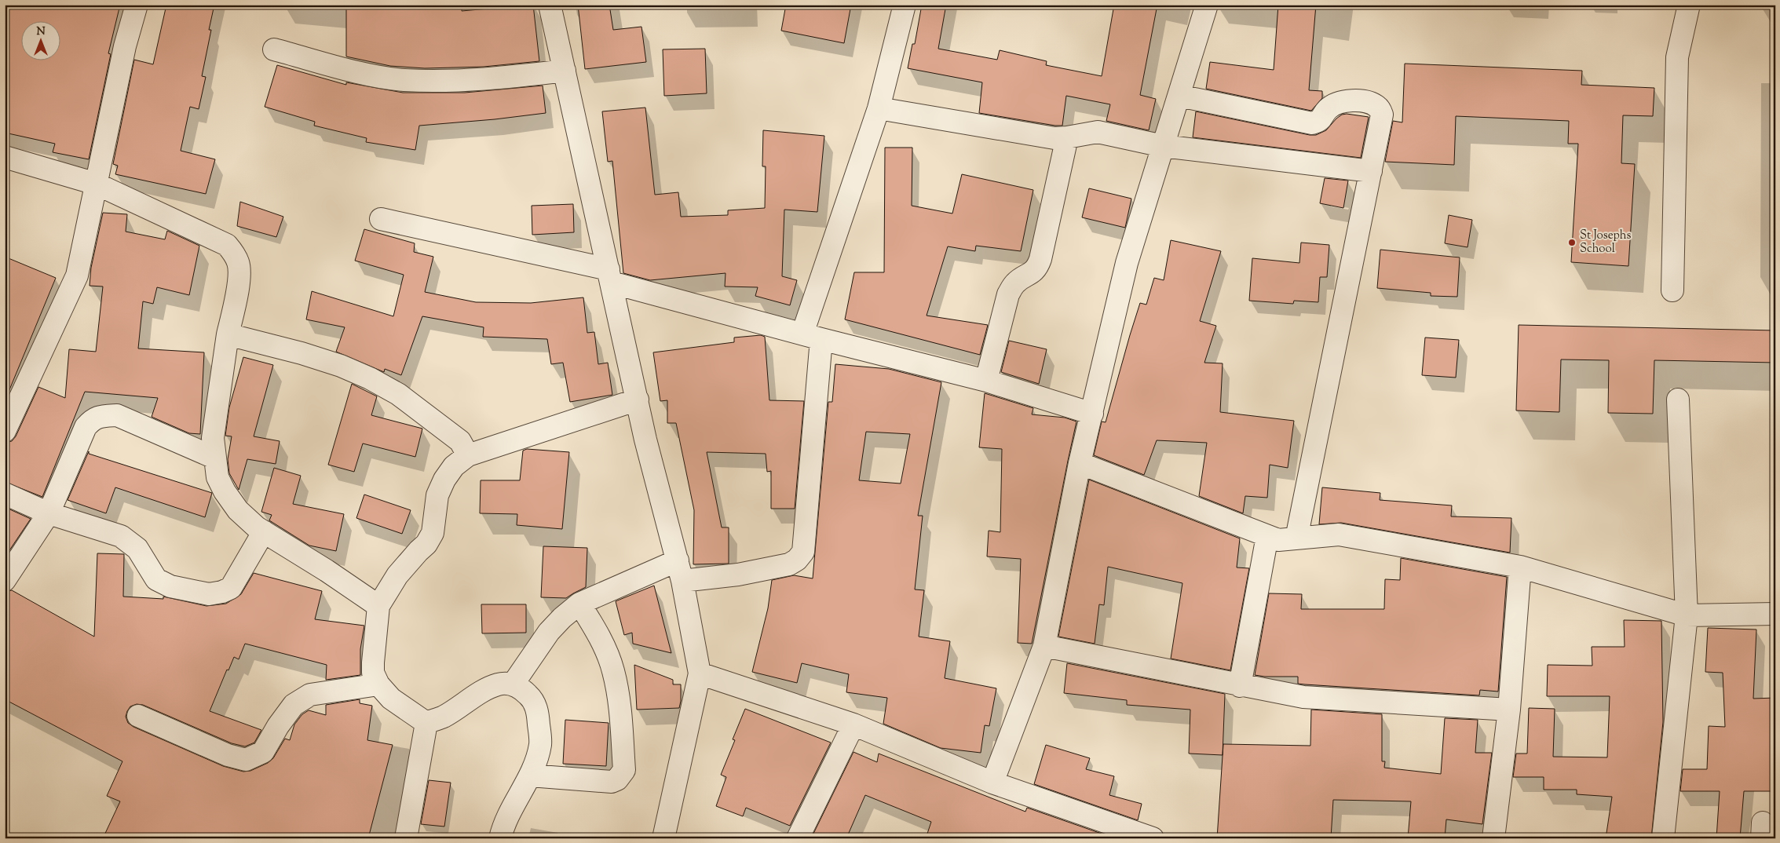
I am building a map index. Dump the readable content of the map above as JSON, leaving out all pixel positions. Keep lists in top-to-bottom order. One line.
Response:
{"places":["St Josephs School"],"north":"top"}
